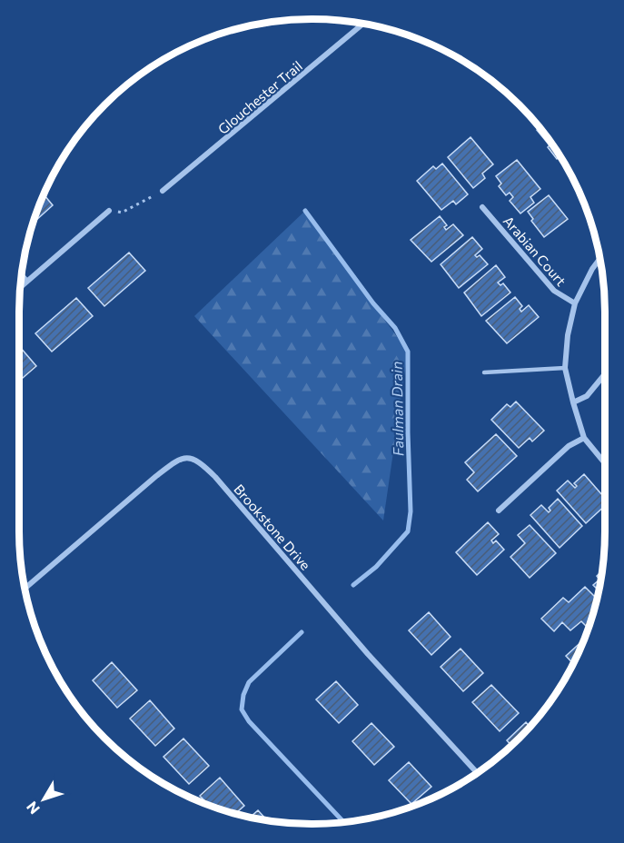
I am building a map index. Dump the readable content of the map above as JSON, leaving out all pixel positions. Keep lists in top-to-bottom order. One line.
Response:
{"streets":{"street":["Glouchester Trail","Arabian Court","Brookstone Drive"]},"water":["Faulman Drain"],"north":"bottom left"}
